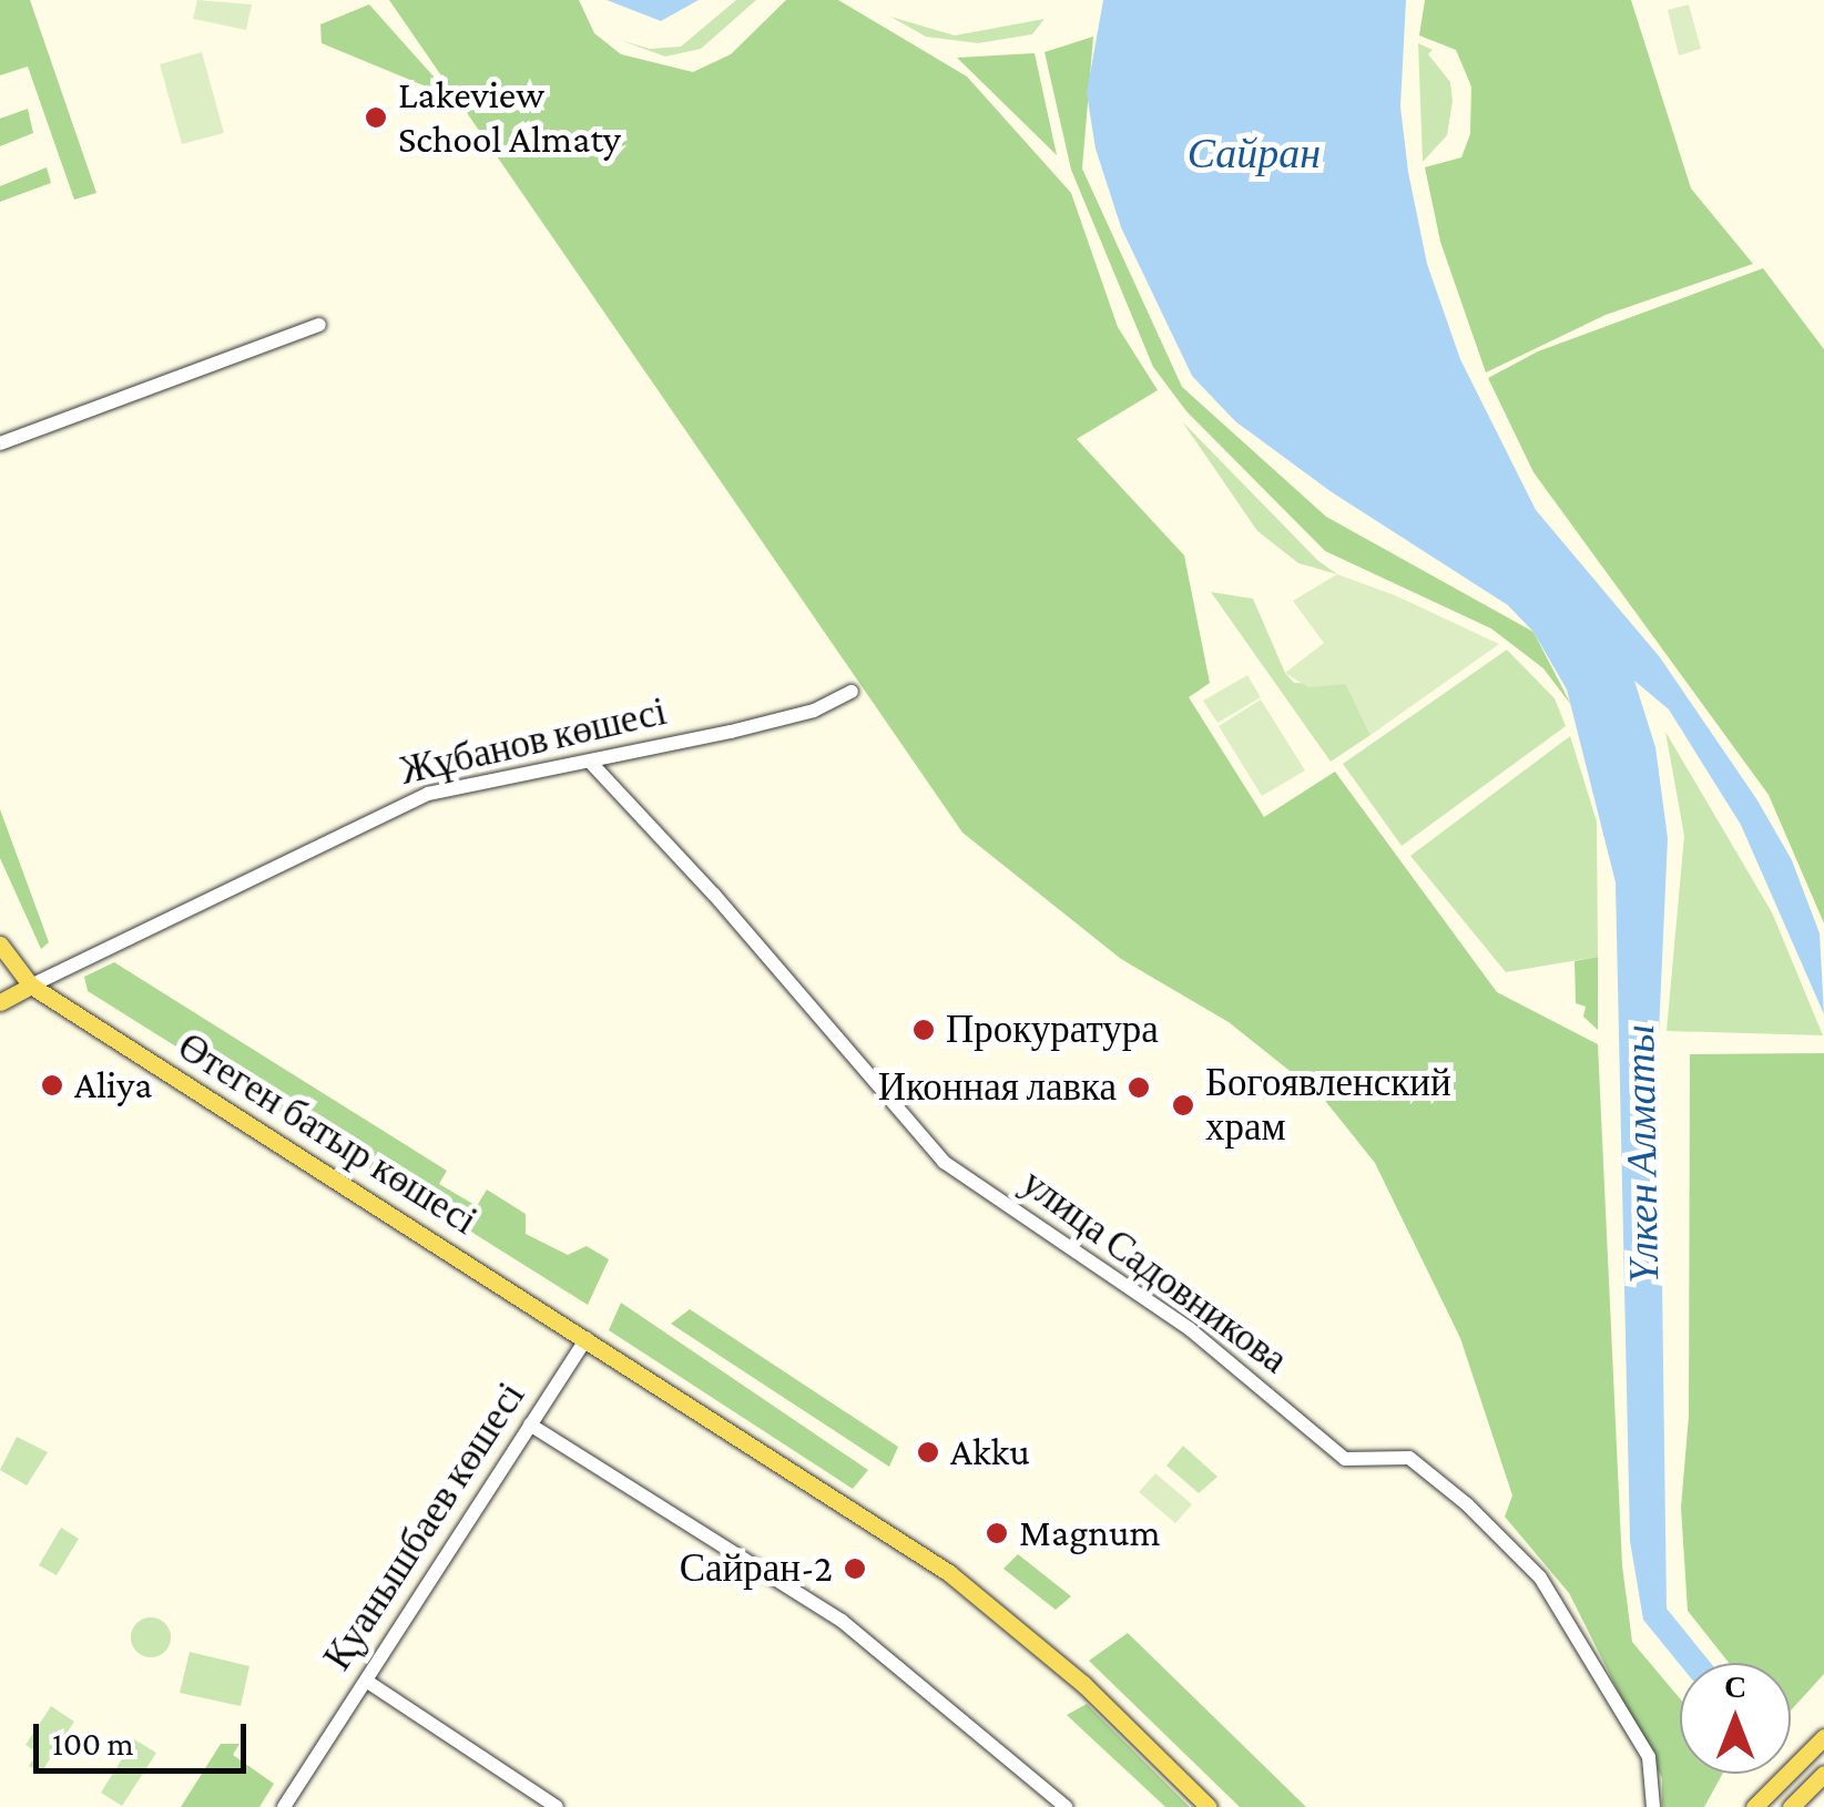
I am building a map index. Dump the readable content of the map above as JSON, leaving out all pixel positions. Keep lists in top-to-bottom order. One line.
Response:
{"streets":{"main road":["Жұбанов көшесі","Өтеген батыр көшесі"],"street":["улица Садовникова","Қуанышбаев көшесі"]},"crossings":[["Жұбанов көшесі","Өтеген батыр көшесі"],["Жұбанов көшесі","улица Садовникова"],["Өтеген батыр көшесі","Қуанышбаев көшесі"]],"water":["Сайран","Үлкен Алматы"],"places":["Lakeview School Almaty","Прокуратура","Aliya","Иконная лавка","Богоявленский храм","Akku","Magnum","Сайран-2"],"scale_bar":"100 m","north":"top"}
